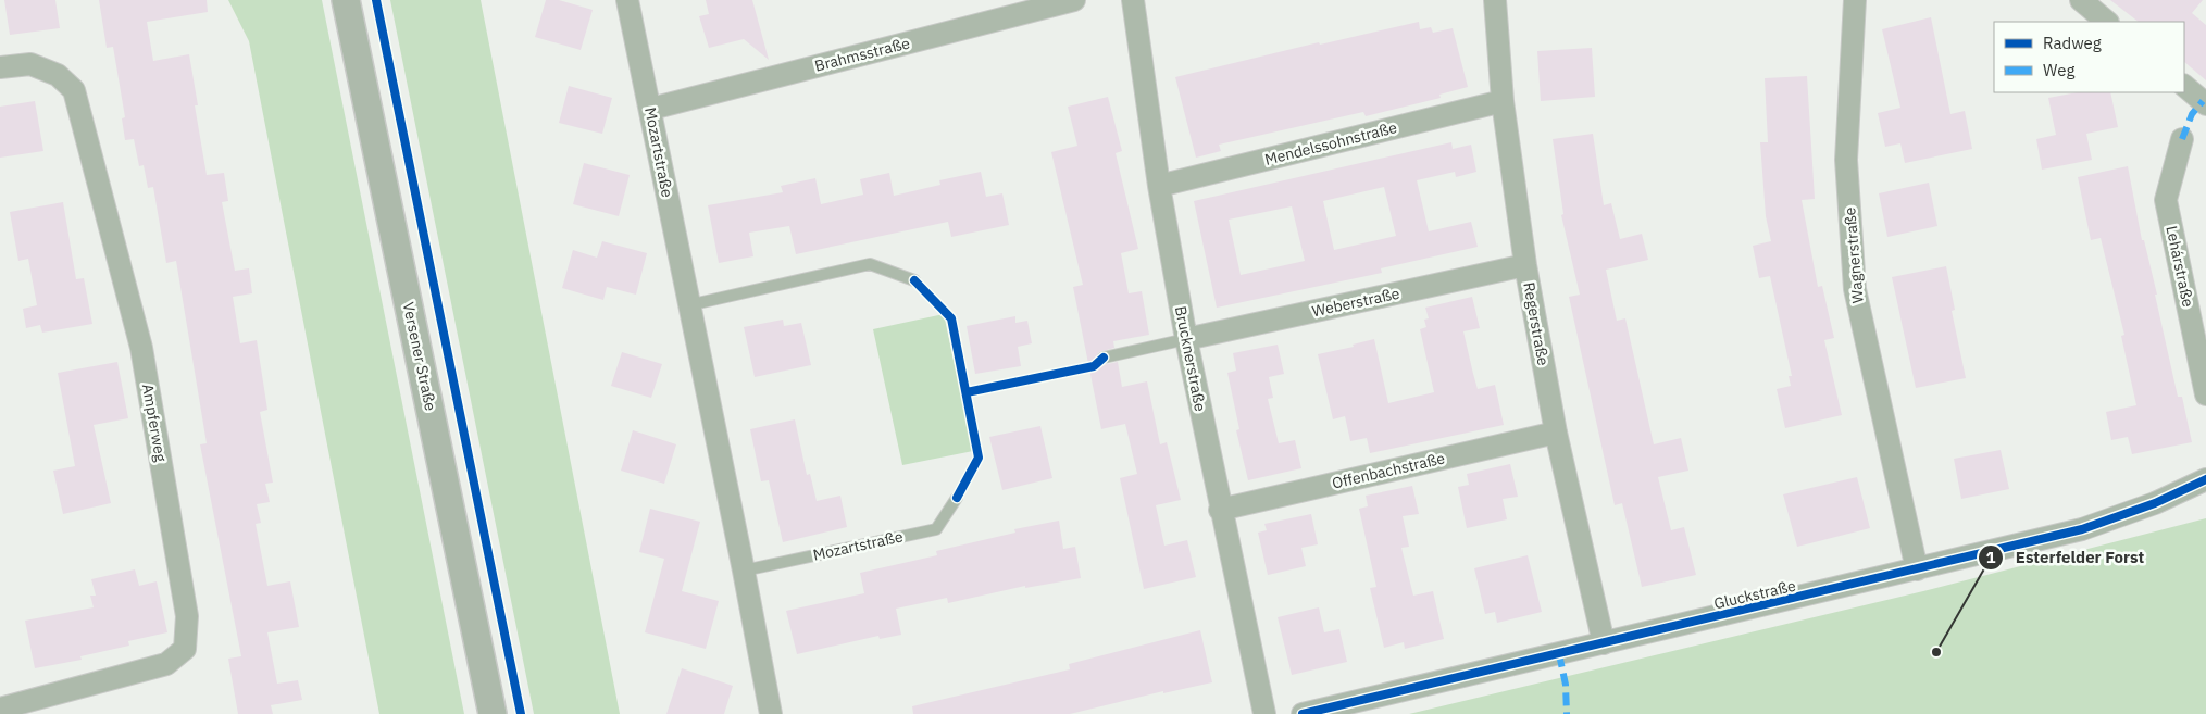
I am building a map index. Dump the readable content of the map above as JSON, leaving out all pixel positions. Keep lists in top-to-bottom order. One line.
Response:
{"streets":{"street":["Brahmsstraße","Mendelssohnstraße","Mozartstraße","Wagnerstraße","Lehárstraße","Weberstraße","Regerstraße","Versener Straße","Brucknerstraße","Ampferweg","Offenbachstraße","Gluckstraße"]},"crossings":[["Brahmsstraße","Mozartstraße"],["Mendelssohnstraße","Regerstraße"],["Mendelssohnstraße","Brucknerstraße"],["Wagnerstraße","Gluckstraße"],["Weberstraße","Regerstraße"],["Weberstraße","Brucknerstraße"],["Regerstraße","Offenbachstraße"],["Regerstraße","Gluckstraße"],["Brucknerstraße","Offenbachstraße"]],"places":["Esterfelder Forst"],"legend":["Radweg","Weg"]}
